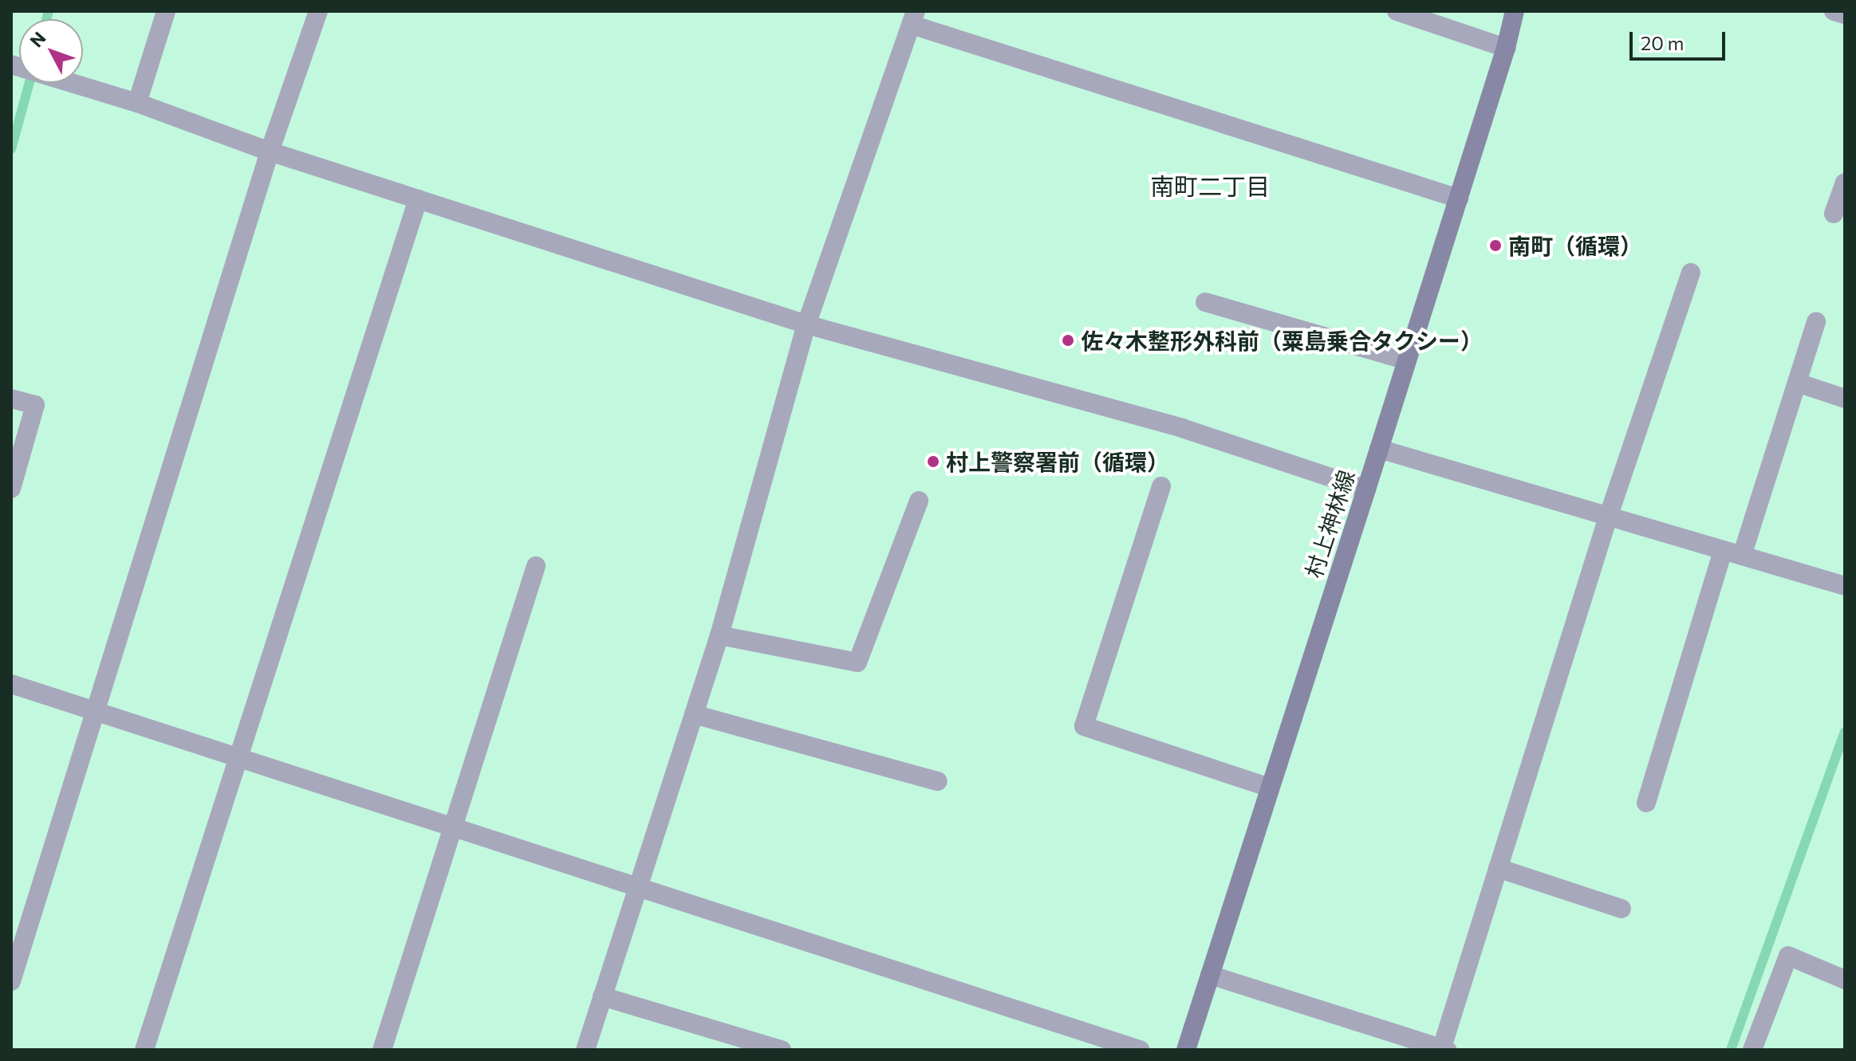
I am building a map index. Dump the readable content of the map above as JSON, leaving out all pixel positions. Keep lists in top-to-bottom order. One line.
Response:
{"streets":{"main road":["村上神林線"]},"districts":["南町二丁目"],"places":["南町（循環）","佐々木整形外科前（粟島乗合タクシー）","村上警察署前（循環）"],"scale_bar":"20 m","north":"top left"}
